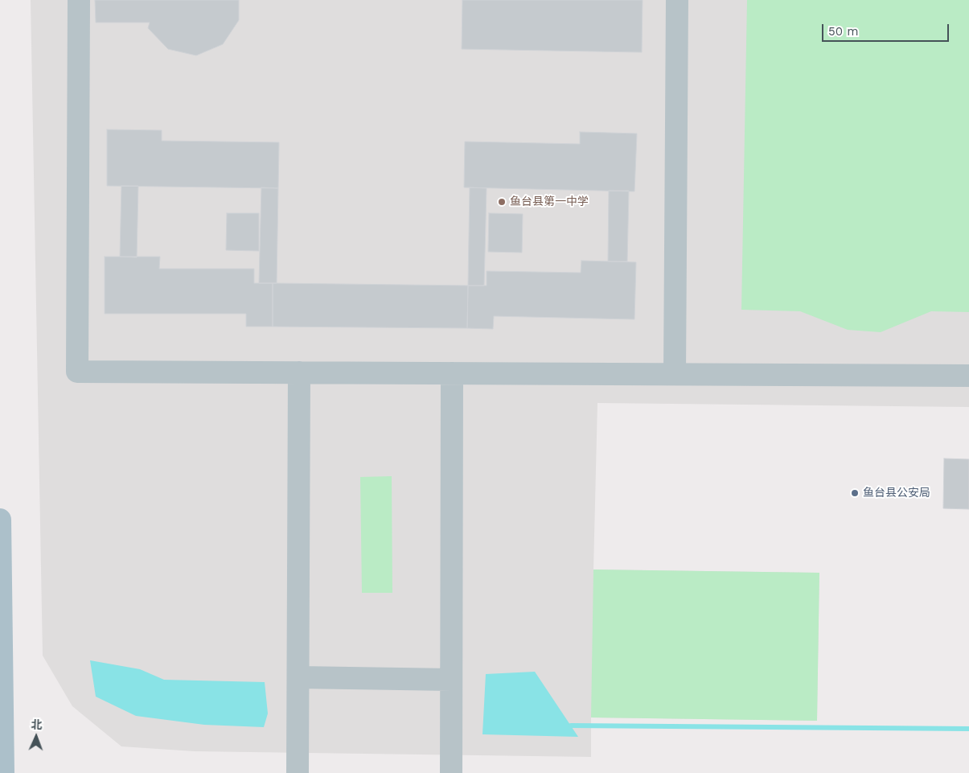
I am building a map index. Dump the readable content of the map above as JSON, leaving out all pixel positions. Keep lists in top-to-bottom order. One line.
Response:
{"places":["鱼台县第一中学","鱼台县公安局"],"scale_bar":"50 m","north":"top"}
